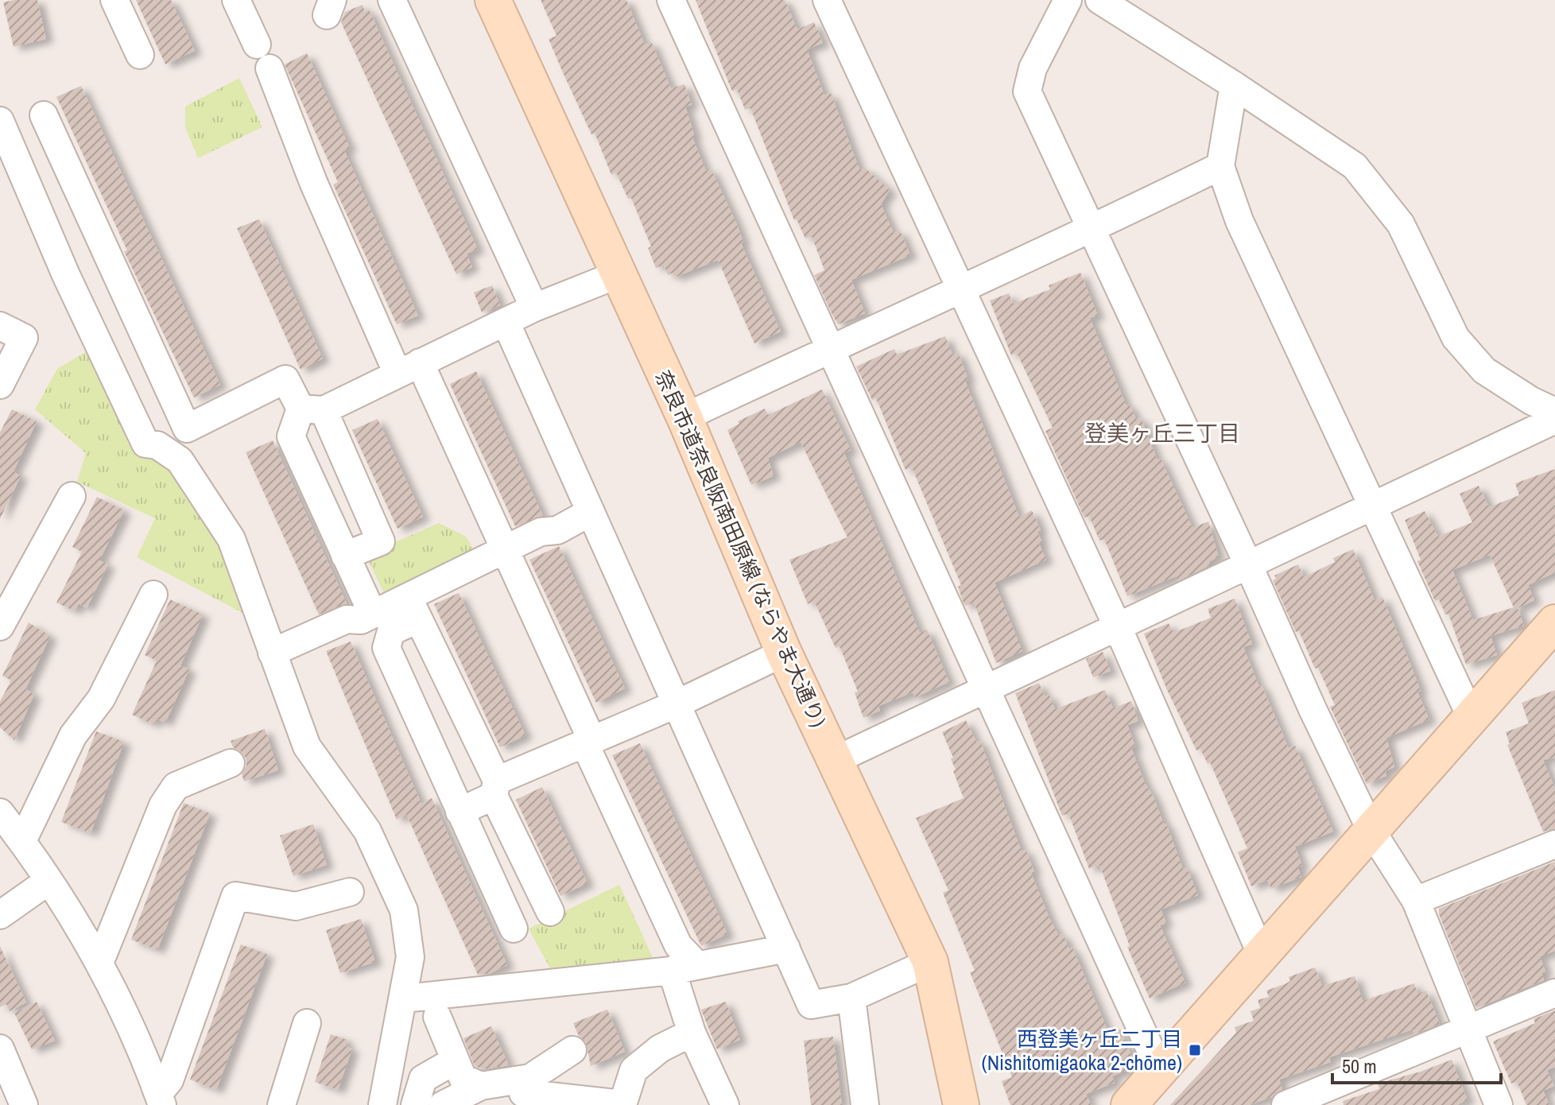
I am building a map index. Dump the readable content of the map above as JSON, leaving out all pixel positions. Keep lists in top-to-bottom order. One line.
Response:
{"streets":{"street":["奈良市道奈良阪南田原線 (ならやま大通り)"]},"districts":["登美ヶ丘三丁目"],"places":{"transit":["西登美ヶ丘二丁目 (Nishitomigaoka 2-chōme)"]},"scale_bar":"50 m"}
